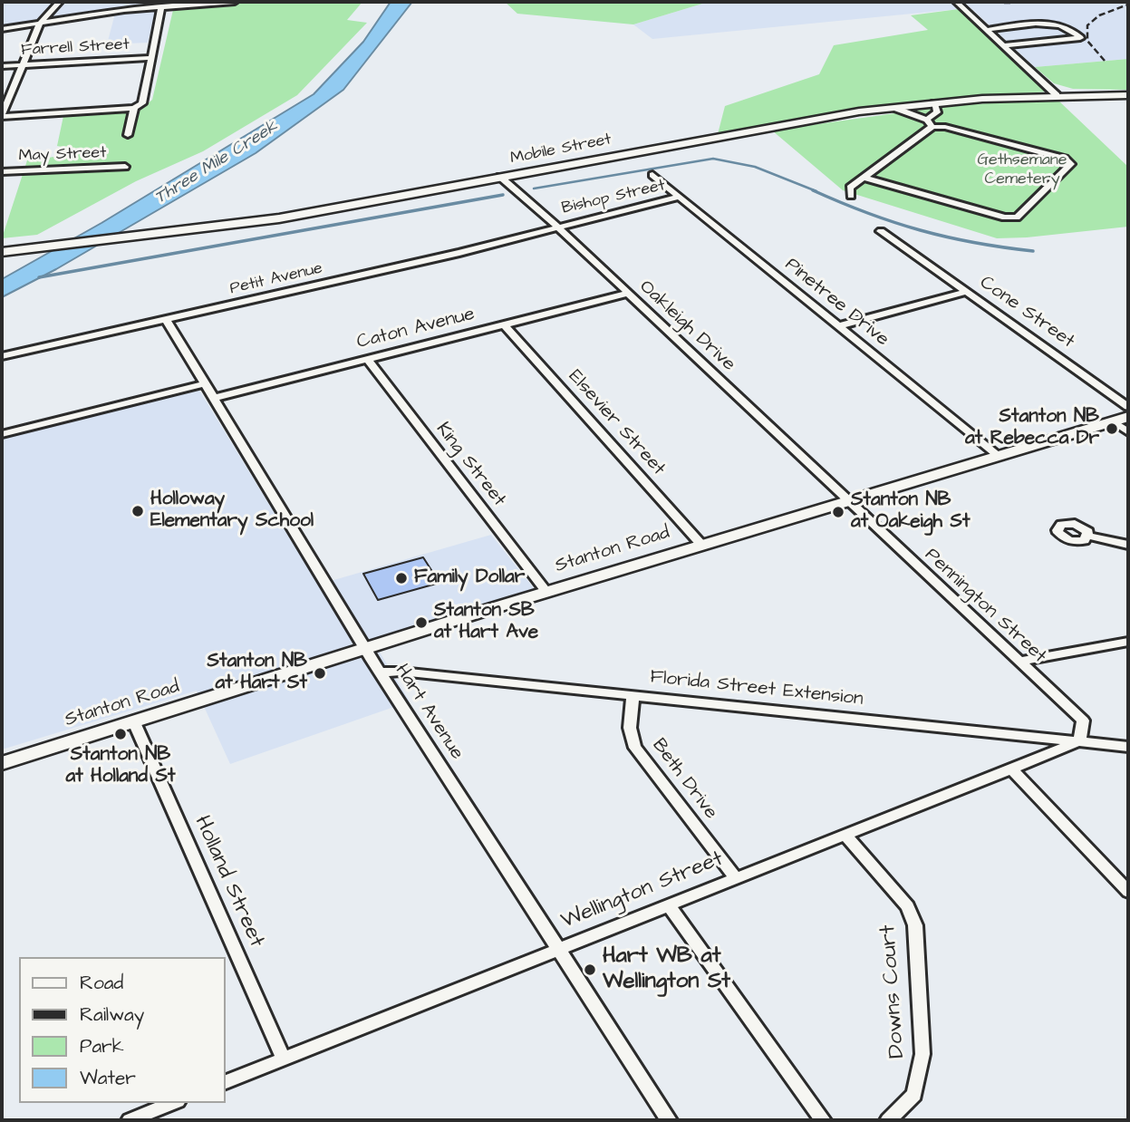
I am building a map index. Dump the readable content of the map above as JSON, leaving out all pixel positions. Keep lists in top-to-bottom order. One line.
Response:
{"streets":{"street":["Farrell Street","Mobile Street","May Street","Bishop Street","Petit Avenue","Pinetree Drive","Cone Street","Oakleigh Drive","Caton Avenue","Elsevier Street","King Street","Stanton Road","Pennington Street","Florida Street Extension","Hart Avenue","Beth Drive","Holland Street","Wellington Street","Downs Court"]},"crossings":[["Mobile Street","Oakleigh Drive"],["Bishop Street","Petit Avenue"],["Bishop Street","Pinetree Drive"],["Bishop Street","Oakleigh Drive"],["Petit Avenue","Oakleigh Drive"],["Petit Avenue","Hart Avenue"],["Pinetree Drive","Stanton Road"],["Oakleigh Drive","Caton Avenue"],["Oakleigh Drive","Stanton Road"],["Oakleigh Drive","Pennington Street"],["Caton Avenue","Elsevier Street"],["Caton Avenue","King Street"],["Caton Avenue","Hart Avenue"],["Elsevier Street","Stanton Road"],["King Street","Stanton Road"],["Stanton Road","Pennington Street"],["Stanton Road","Hart Avenue"],["Stanton Road","Holland Street"],["Pennington Street","Florida Street Extension"],["Pennington Street","Wellington Street"],["Florida Street Extension","Hart Avenue"],["Florida Street Extension","Beth Drive"],["Florida Street Extension","Wellington Street"],["Hart Avenue","Wellington Street"],["Beth Drive","Wellington Street"],["Holland Street","Wellington Street"],["Wellington Street","Downs Court"]],"water":["Three Mile Creek"],"parks":["Gethsemane Cemetery"],"places":["Stanton NB at Rebecca Dr","Holloway Elementary School","Stanton NB at Oakeigh St","Family Dollar","Stanton SB at Hart Ave","Stanton NB at Hart St","Stanton NB at Holland St","Hart WB at Wellington St"],"legend":["Road","Railway","Park","Water"]}
